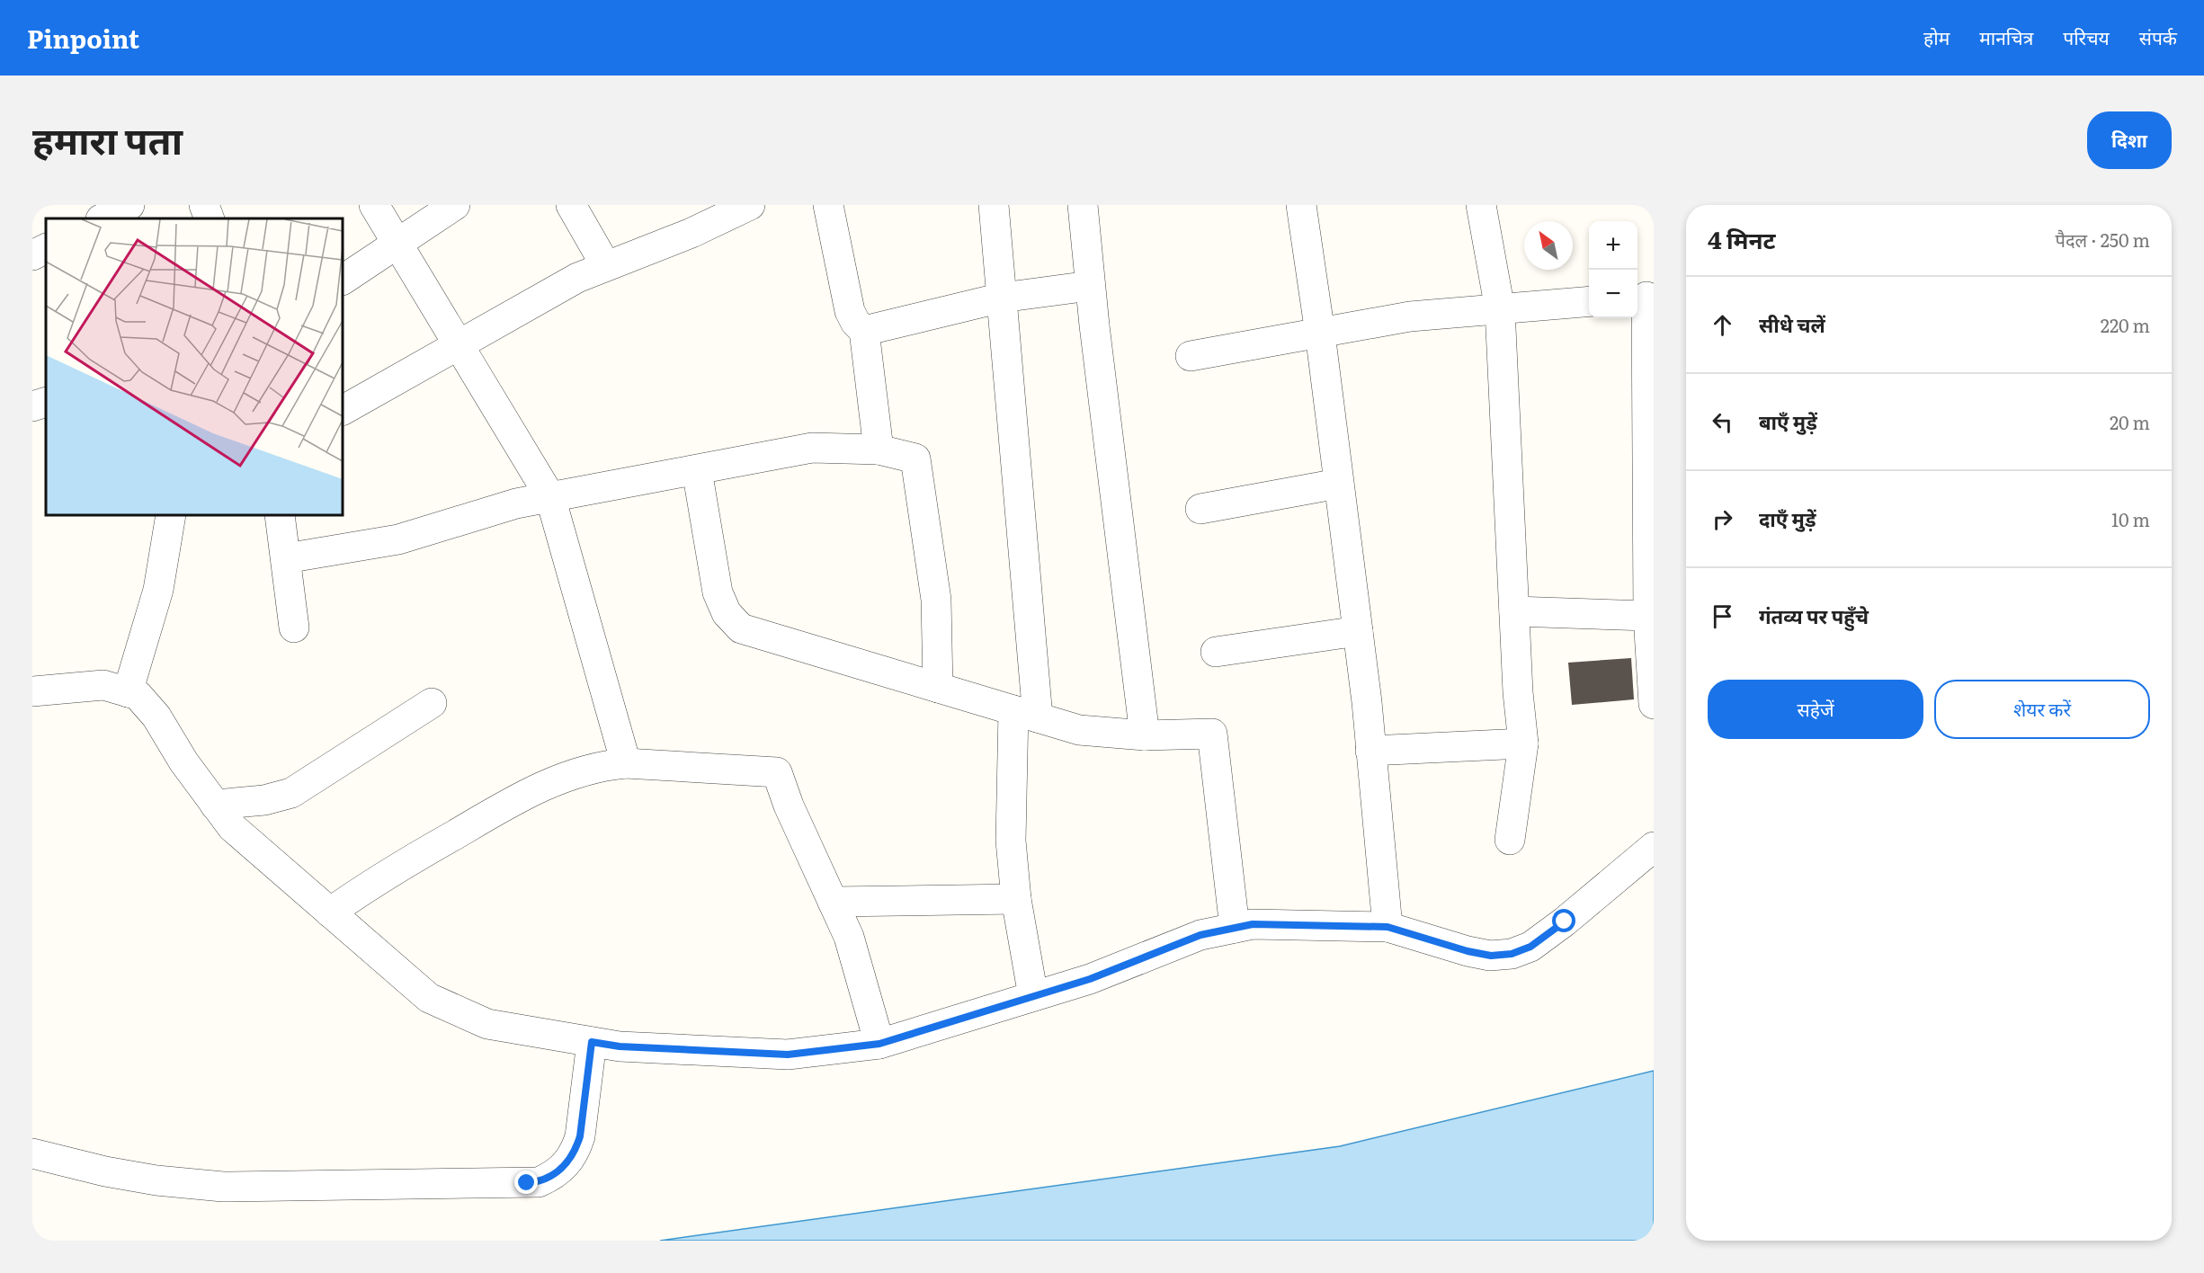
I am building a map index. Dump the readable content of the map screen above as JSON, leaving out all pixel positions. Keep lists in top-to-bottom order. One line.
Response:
{"north":"top left","page":{"header":"Pinpoint","nav":["होम","मानचित्र","परिचय","संपर्क"],"title":"हमारा पता","buttons":["दिशा",["सहेजें","शेयर करें"]],"heading":["4 मिनट","पैदल · 250 m"],"map_buttons":["+","−"],"list":[["सीधे चलें","220 m"],["बाएँ मुड़ें","20 m"],["दाएँ मुड़ें","10 m"],"गंतव्य पर पहुँचे"]}}
